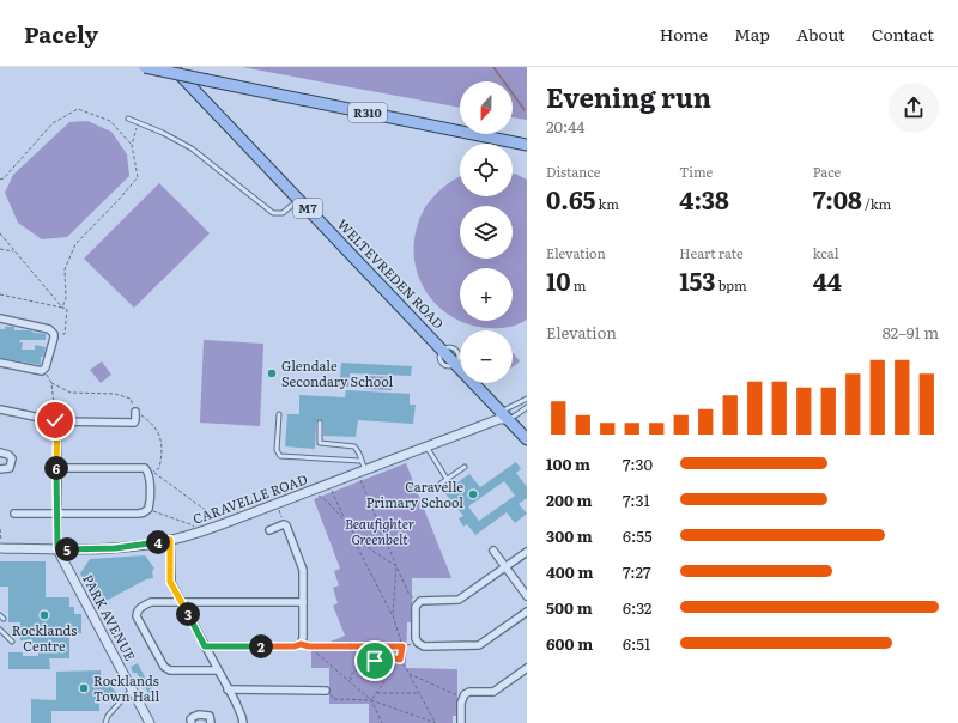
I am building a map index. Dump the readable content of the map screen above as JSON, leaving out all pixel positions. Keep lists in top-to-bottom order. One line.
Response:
{"streets":{"main road":["R310","M7","WELTEVREDEN ROAD"],"street":["CARAVELLE ROAD","PARK AVENUE"]},"crossings":[["WELTEVREDEN ROAD","CARAVELLE ROAD"],["CARAVELLE ROAD","PARK AVENUE"]],"parks":["Beaufighter Greenbelt"],"places":["Glendale Secondary School","Caravelle Primary School","Rocklands Centre","Rocklands Town Hall"],"north":"bottom","page":{"header":"Pacely","nav":["Home","Map","About","Contact"],"heading":["Evening run","20:44"],"map_buttons":["+","−"],"stats":[["Distance","0.65 km"],["Time","4:38"],["Pace","7:08 /km"],["Elevation","10 m"],["Heart rate","153 bpm"],["kcal","44"]],"chart":["Elevation","82–91 m"],"list":[{"name":"100 m","note":"7:30"},{"name":"200 m","note":"7:31"},{"name":"300 m","note":"6:55"},{"name":"400 m","note":"7:27"},{"name":"500 m","note":"6:32"},{"name":"600 m","note":"6:51"}],"pins":["6","4","5","3","2"]}}
